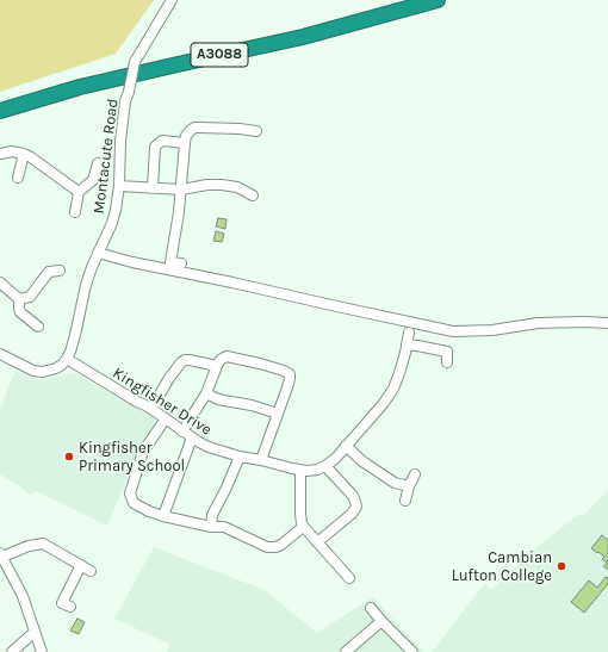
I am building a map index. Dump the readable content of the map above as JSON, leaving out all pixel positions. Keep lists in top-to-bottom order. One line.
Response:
{"streets":{"highway":["A3088"],"street":["Montacute Road","Kingfisher Drive"]},"crossings":[["Montacute Road","Kingfisher Drive"]],"places":["Kingfisher Primary School","Cambian Lufton College"]}
